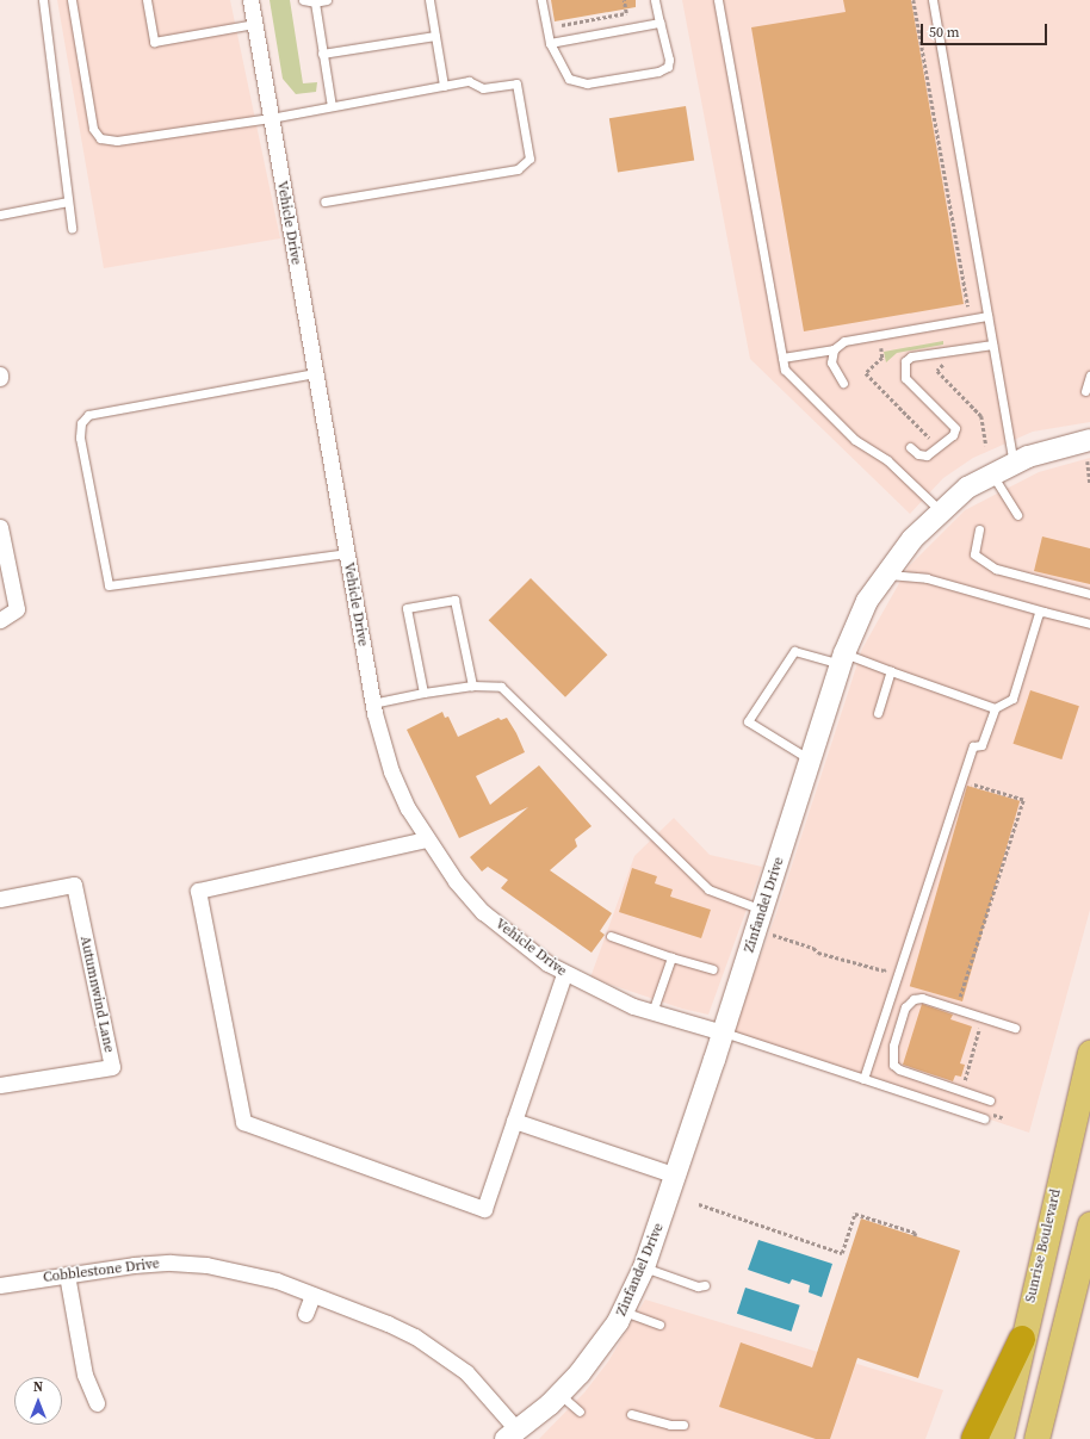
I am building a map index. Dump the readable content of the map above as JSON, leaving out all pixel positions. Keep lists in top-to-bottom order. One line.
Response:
{"streets":{"main road":["Sunrise Boulevard"],"street":["Vehicle Drive","Zinfandel Drive","Autumnwind Lane","Cobblestone Drive"]},"crossings":[["Vehicle Drive","Zinfandel Drive"],["Zinfandel Drive","Cobblestone Drive"]],"scale_bar":"50 m","north":"top"}
